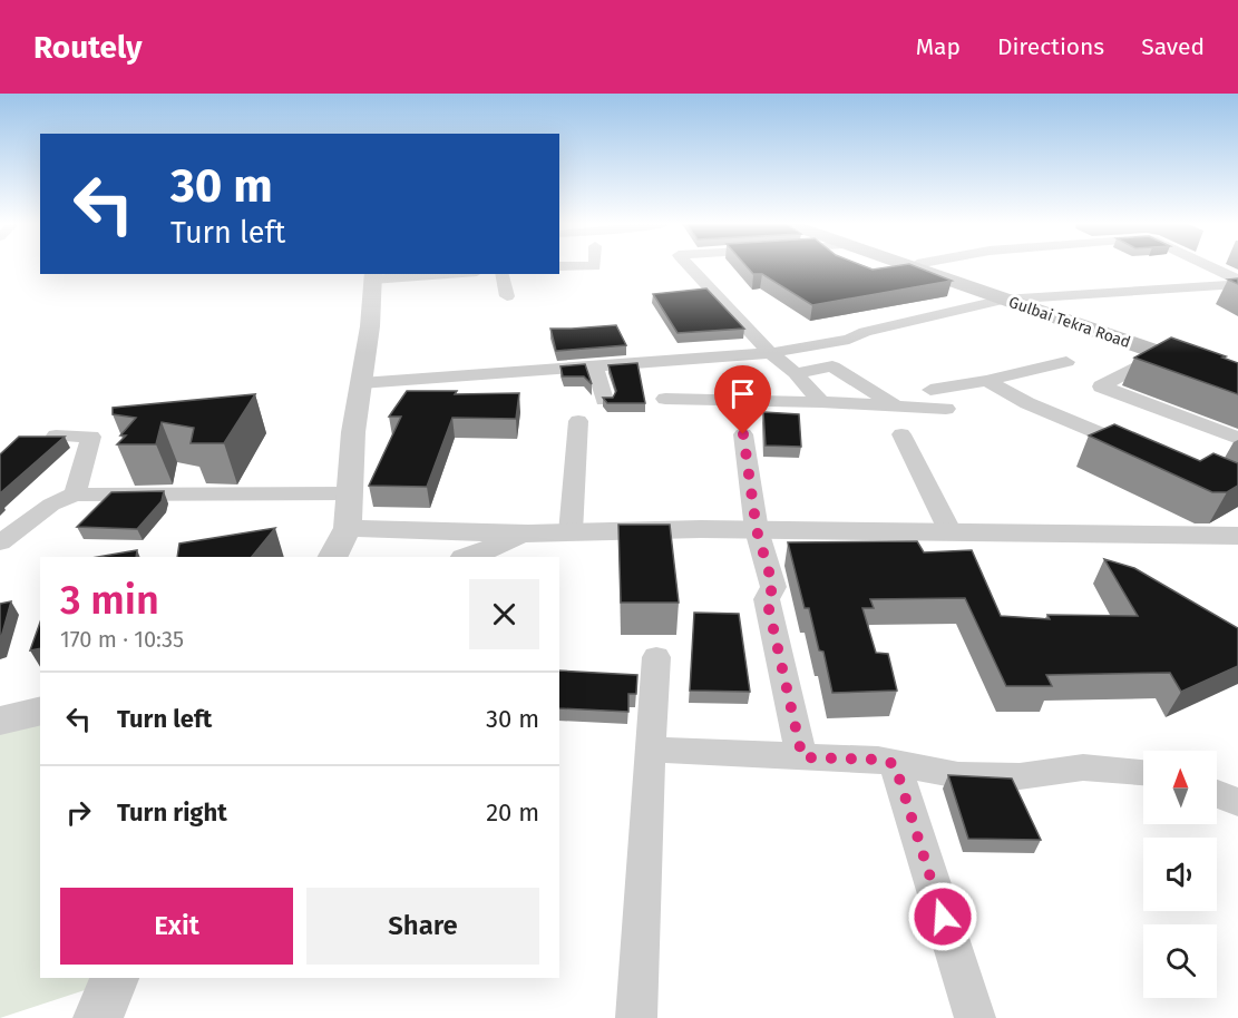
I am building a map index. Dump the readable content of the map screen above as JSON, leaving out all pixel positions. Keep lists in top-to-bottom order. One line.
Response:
{"streets":{"main road":["Gulbai Tekra Road"]},"north":"top","page":{"header":"Routely","nav":["Map","Directions","Saved"],"turn":["30 m","Turn left"],"heading":["3 min","170 m · 10:35"],"list":[{"name":"Turn left","value":"30 m"},{"name":"Turn right","value":"20 m"}],"buttons":["Exit","Share"]}}
